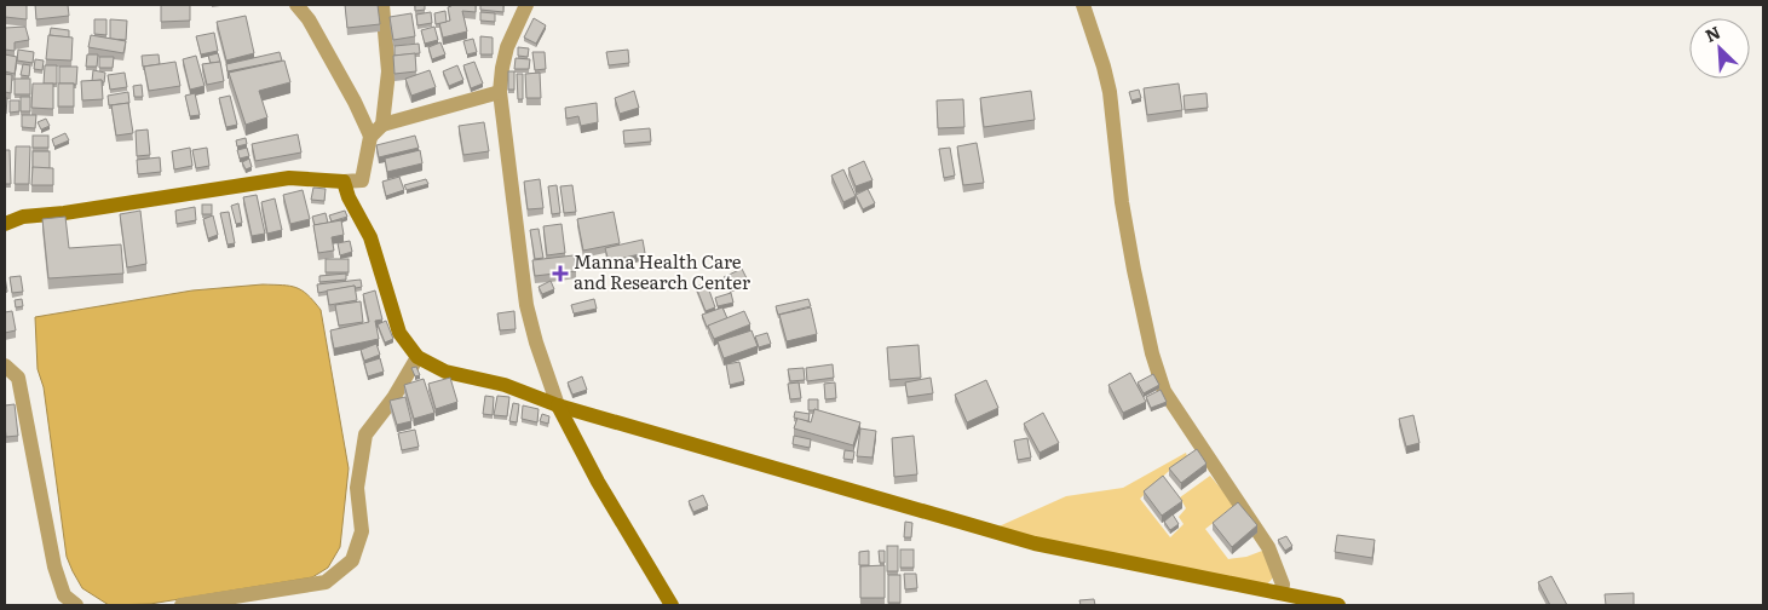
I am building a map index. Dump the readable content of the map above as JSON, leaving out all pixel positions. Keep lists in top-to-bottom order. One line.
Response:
{"places":{"health":["Manna Health Care and Research Center"]},"north":"top left"}
